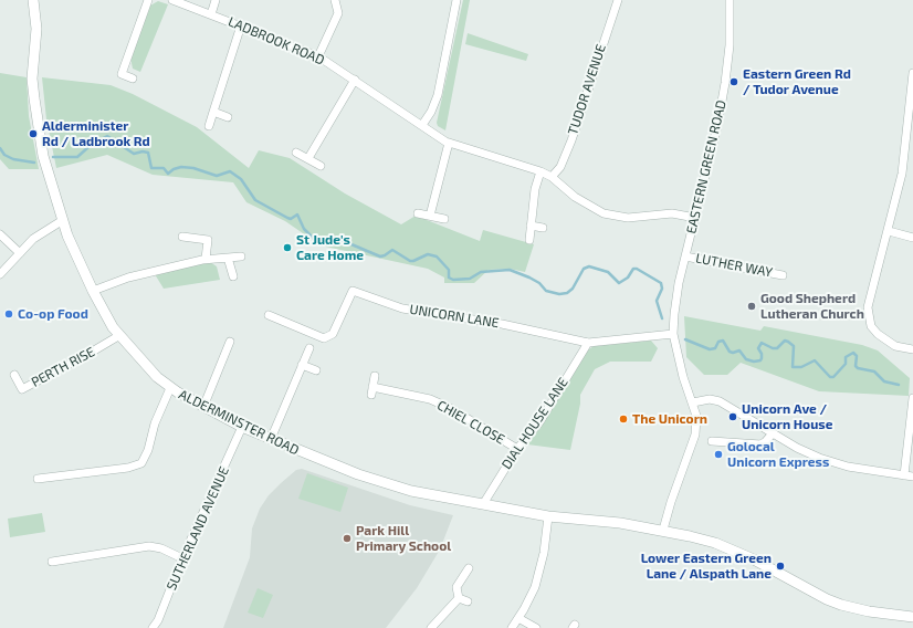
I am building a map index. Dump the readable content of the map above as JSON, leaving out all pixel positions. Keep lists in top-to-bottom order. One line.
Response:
{"streets":{"street":["LADBROOK ROAD","TUDOR AVENUE","EASTERN GREEN ROAD","LUTHER WAY","UNICORN LANE","PERTH RISE","ALDERMINSTER ROAD","CHIEL CLOSE","DIAL HOUSE LANE","SUTHERLAND AVENUE"]},"crossings":[["LADBROOK ROAD","TUDOR AVENUE"],["LADBROOK ROAD","EASTERN GREEN ROAD"],["EASTERN GREEN ROAD","LUTHER WAY"],["EASTERN GREEN ROAD","UNICORN LANE"],["EASTERN GREEN ROAD","ALDERMINSTER ROAD"],["UNICORN LANE","DIAL HOUSE LANE"],["PERTH RISE","ALDERMINSTER ROAD"],["ALDERMINSTER ROAD","DIAL HOUSE LANE"],["ALDERMINSTER ROAD","SUTHERLAND AVENUE"],["CHIEL CLOSE","DIAL HOUSE LANE"]],"places":["Eastern Green Rd / Tudor Avenue","Alderminister Rd / Ladbrook Rd","St Jude's Care Home","Good Shepherd Lutheran Church","Co-op Food","Unicorn Ave / Unicorn House","The Unicorn","Golocal Unicorn Express","Park Hill Primary School","Lower Eastern Green Lane / Alspath Lane"]}
